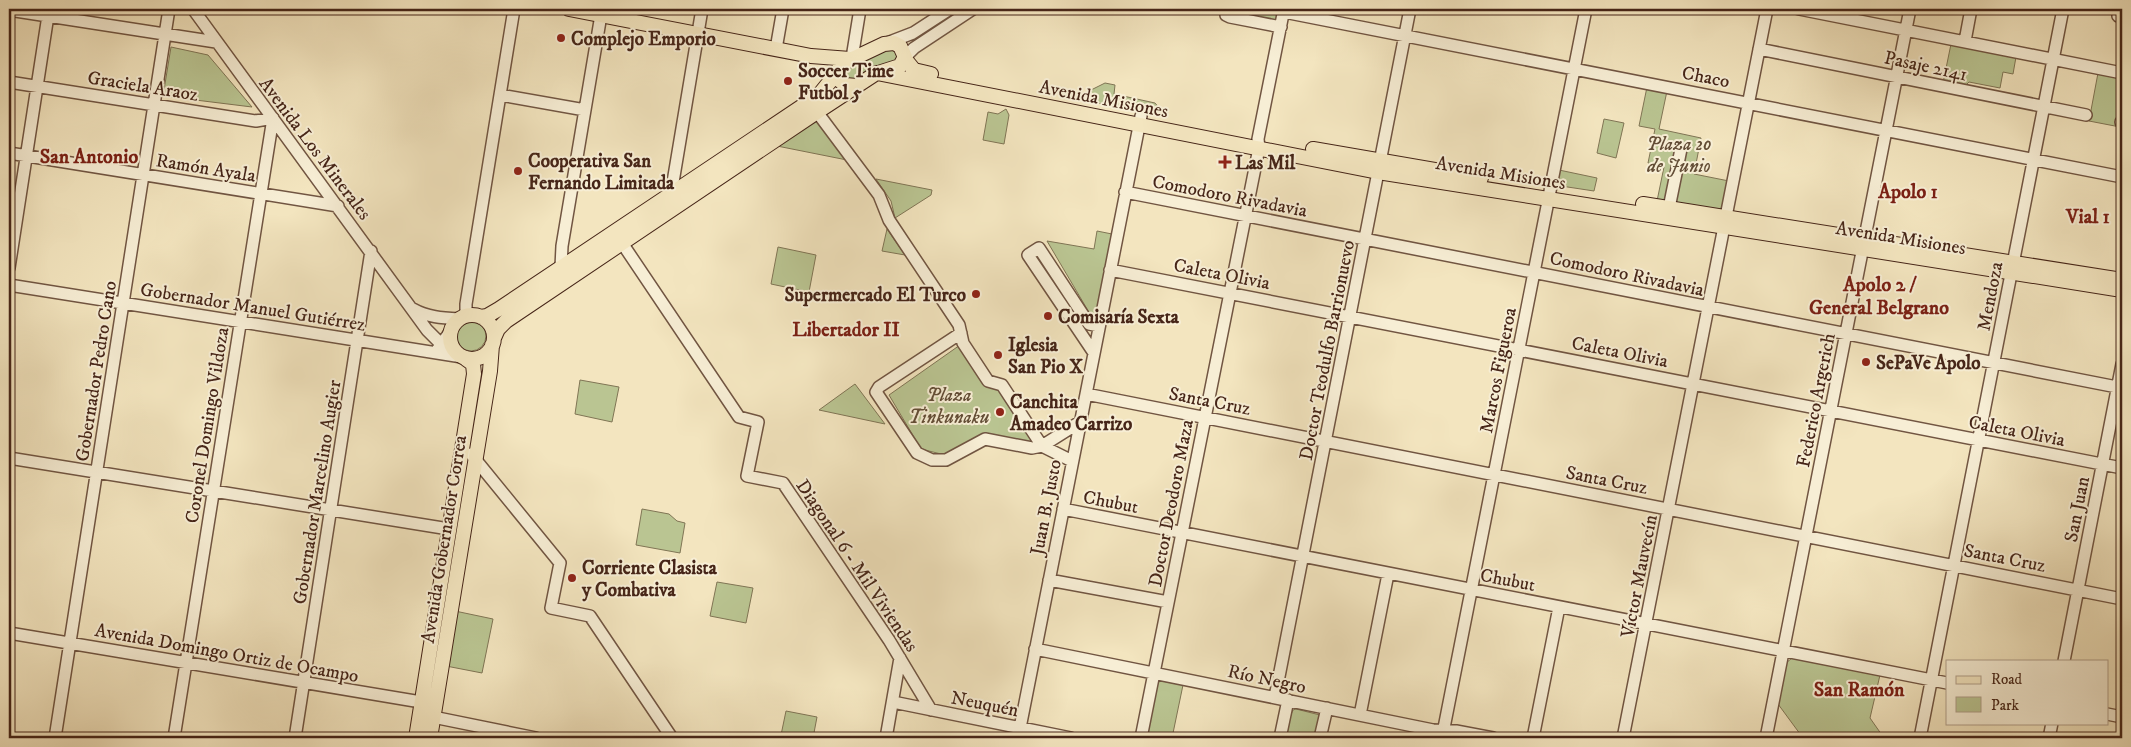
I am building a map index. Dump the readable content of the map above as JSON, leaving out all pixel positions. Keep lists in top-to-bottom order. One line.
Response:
{"streets":{"main road":["Avenida Misiones","Avenida Gobernador Correa"],"street":["Pasaje 2141","Chaco","Graciela Araoz","Avenida Los Minerales","Ramón Ayala","Comodoro Rivadavia","Caleta Olivia","Mendoza","Gobernador Manuel Gutiérrez","Doctor Teodulfo Barrionuevo","Marcos Figueroa","Gobernador Pedro Cano","Santa Cruz","Federico Argerich","Coronel Domingo Vildoza","Gobernador Marcelino Augier","Chubut","Doctor Deodoro Maza","Juan B. Justo","San Juan","Diagonal 6 - Mil Viviendas","Víctor Mauvecín","Avenida Domingo Ortiz de Ocampo","Río Negro","Neuquén"]},"crossings":[["Pasaje 2141","Mendoza"],["Pasaje 2141","Federico Argerich"],["Pasaje 2141","Víctor Mauvecín"],["Chaco","Mendoza"],["Chaco","Doctor Teodulfo Barrionuevo"],["Chaco","Marcos Figueroa"],["Chaco","Federico Argerich"],["Chaco","Doctor Deodoro Maza"],["Chaco","Víctor Mauvecín"],["Graciela Araoz","Avenida Los Minerales"],["Graciela Araoz","Gobernador Pedro Cano"],["Graciela Araoz","Coronel Domingo Vildoza"],["Avenida Misiones","Mendoza"],["Avenida Misiones","Doctor Teodulfo Barrionuevo"],["Avenida Misiones","Marcos Figueroa"],["Avenida Misiones","Federico Argerich"],["Avenida Misiones","Doctor Deodoro Maza"],["Avenida Misiones","Juan B. Justo"],["Avenida Misiones","Víctor Mauvecín"],["Avenida Los Minerales","Ramón Ayala"],["Avenida Los Minerales","Gobernador Manuel Gutiérrez"],["Avenida Los Minerales","Coronel Domingo Vildoza"],["Avenida Los Minerales","Gobernador Marcelino Augier"],["Avenida Los Minerales","Avenida Gobernador Correa"],["Ramón Ayala","Gobernador Pedro Cano"],["Ramón Ayala","Coronel Domingo Vildoza"],["Comodoro Rivadavia","Mendoza"],["Comodoro Rivadavia","Doctor Teodulfo Barrionuevo"],["Comodoro Rivadavia","Marcos Figueroa"],["Comodoro Rivadavia","Federico Argerich"],["Comodoro Rivadavia","Doctor Deodoro Maza"],["Comodoro Rivadavia","Juan B. Justo"],["Comodoro Rivadavia","San Juan"],["Comodoro Rivadavia","Víctor Mauvecín"],["Caleta Olivia","Mendoza"],["Caleta Olivia","Doctor Teodulfo Barrionuevo"],["Caleta Olivia","Marcos Figueroa"],["Caleta Olivia","Federico Argerich"],["Caleta Olivia","Doctor Deodoro Maza"],["Caleta Olivia","Juan B. Justo"],["Caleta Olivia","San Juan"],["Caleta Olivia","Víctor Mauvecín"],["Mendoza","Santa Cruz"],["Mendoza","Chubut"],["Gobernador Manuel Gutiérrez","Gobernador Pedro Cano"],["Gobernador Manuel Gutiérrez","Coronel Domingo Vildoza"],["Gobernador Manuel Gutiérrez","Gobernador Marcelino Augier"],["Gobernador Manuel Gutiérrez","Avenida Gobernador Correa"],["Doctor Teodulfo Barrionuevo","Santa Cruz"],["Doctor Teodulfo Barrionuevo","Chubut"],["Doctor Teodulfo Barrionuevo","Río Negro"],["Marcos Figueroa","Santa Cruz"],["Marcos Figueroa","Chubut"],["Marcos Figueroa","Río Negro"],["Gobernador Pedro Cano","Avenida Domingo Ortiz de Ocampo"],["Santa Cruz","Federico Argerich"],["Santa Cruz","Doctor Deodoro Maza"],["Santa Cruz","Juan B. Justo"],["Santa Cruz","San Juan"],["Santa Cruz","Víctor Mauvecín"],["Federico Argerich","Chubut"],["Coronel Domingo Vildoza","Avenida Domingo Ortiz de Ocampo"],["Gobernador Marcelino Augier","Avenida Domingo Ortiz de Ocampo"],["Chubut","Doctor Deodoro Maza"],["Chubut","Juan B. Justo"],["Chubut","Víctor Mauvecín"],["Doctor Deodoro Maza","Río Negro"],["Juan B. Justo","Río Negro"],["Juan B. Justo","Neuquén"],["Avenida Gobernador Correa","Avenida Domingo Ortiz de Ocampo"],["Diagonal 6 - Mil Viviendas","Neuquén"]],"districts":["San Antonio","Apolo 1","Vial 1","Apolo 2 / General Belgrano","Libertador II","San Ramón"],"parks":["Plaza 20 de Junio","Plaza Tinkunaku"],"places":{"other":["Complejo Emporio","Soccer Time Futbol 5","Cooperativa San Fernando Limitada","Supermercado El Turco","Comisaría Sexta","Iglesia San Pio X","SePaVe Apolo","Canchita Amadeo Carrizo","Corriente Clasista y Combativa"],"health":["Las Mil"]},"legend":["Road","Park"]}
